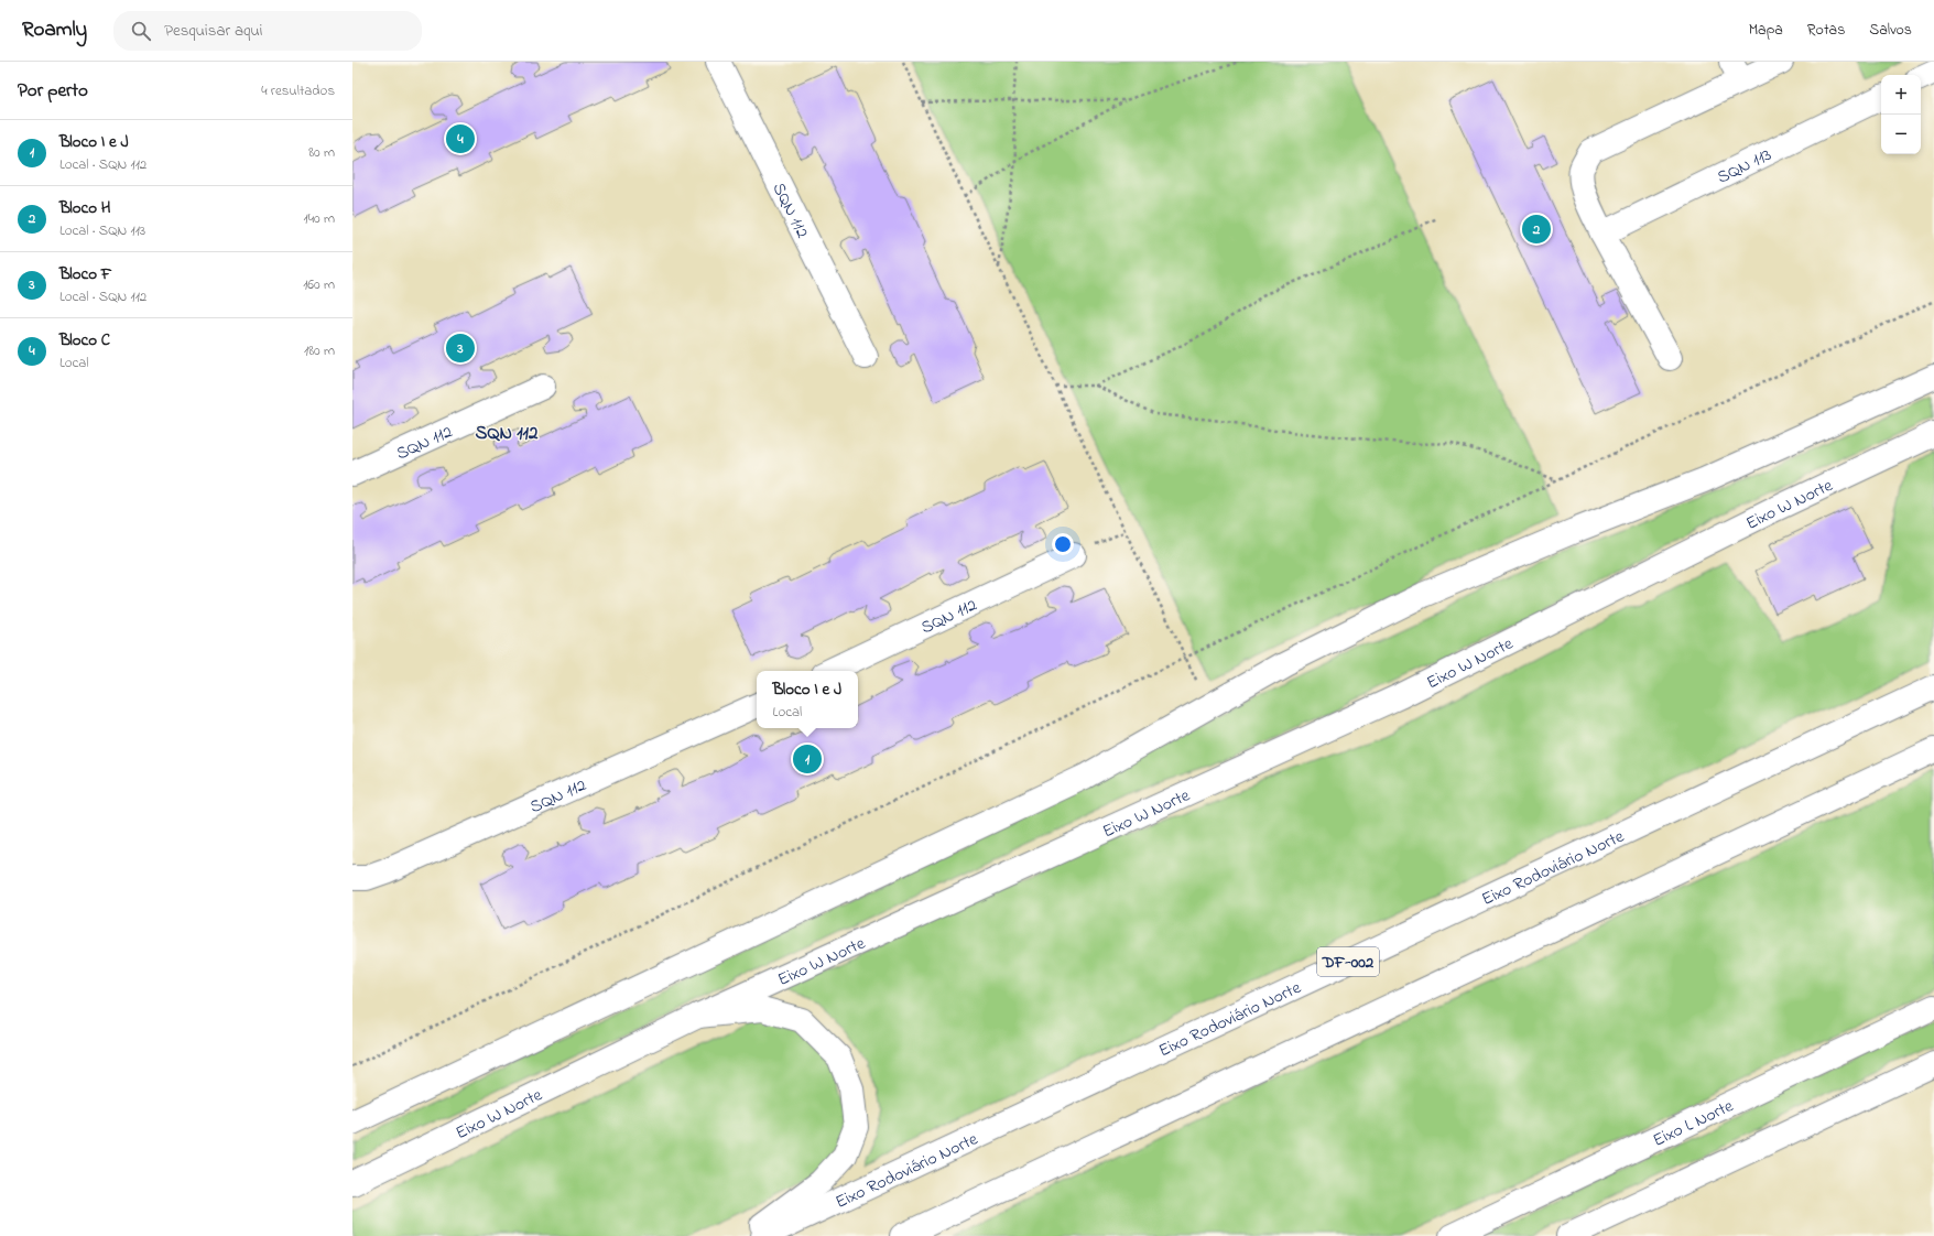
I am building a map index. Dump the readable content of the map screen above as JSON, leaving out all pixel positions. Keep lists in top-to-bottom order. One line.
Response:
{"streets":{"main road":["SQN 113","SQN 112","Eixo W Norte","Eixo Rodoviário Norte","DF-002","Eixo L Norte"]},"districts":["SQN 112"],"page":{"header":"Roamly","search":"Pesquisar aqui","nav":["Mapa","Rotas","Salvos"],"heading":["Por perto","4 resultados"],"map_buttons":["+","−"],"list":[{"mark":"1","name":"Bloco I e J","note":"Local · SQN 112","value":"80 m"},{"mark":"2","name":"Bloco H","note":"Local · SQN 113","value":"140 m"},{"mark":"3","name":"Bloco F","note":"Local · SQN 112","value":"160 m"},{"mark":"4","name":"Bloco C","note":"Local","value":"180 m"}],"pins":["4","2","3","1"],"popup":["Bloco I e J","Local"]}}
